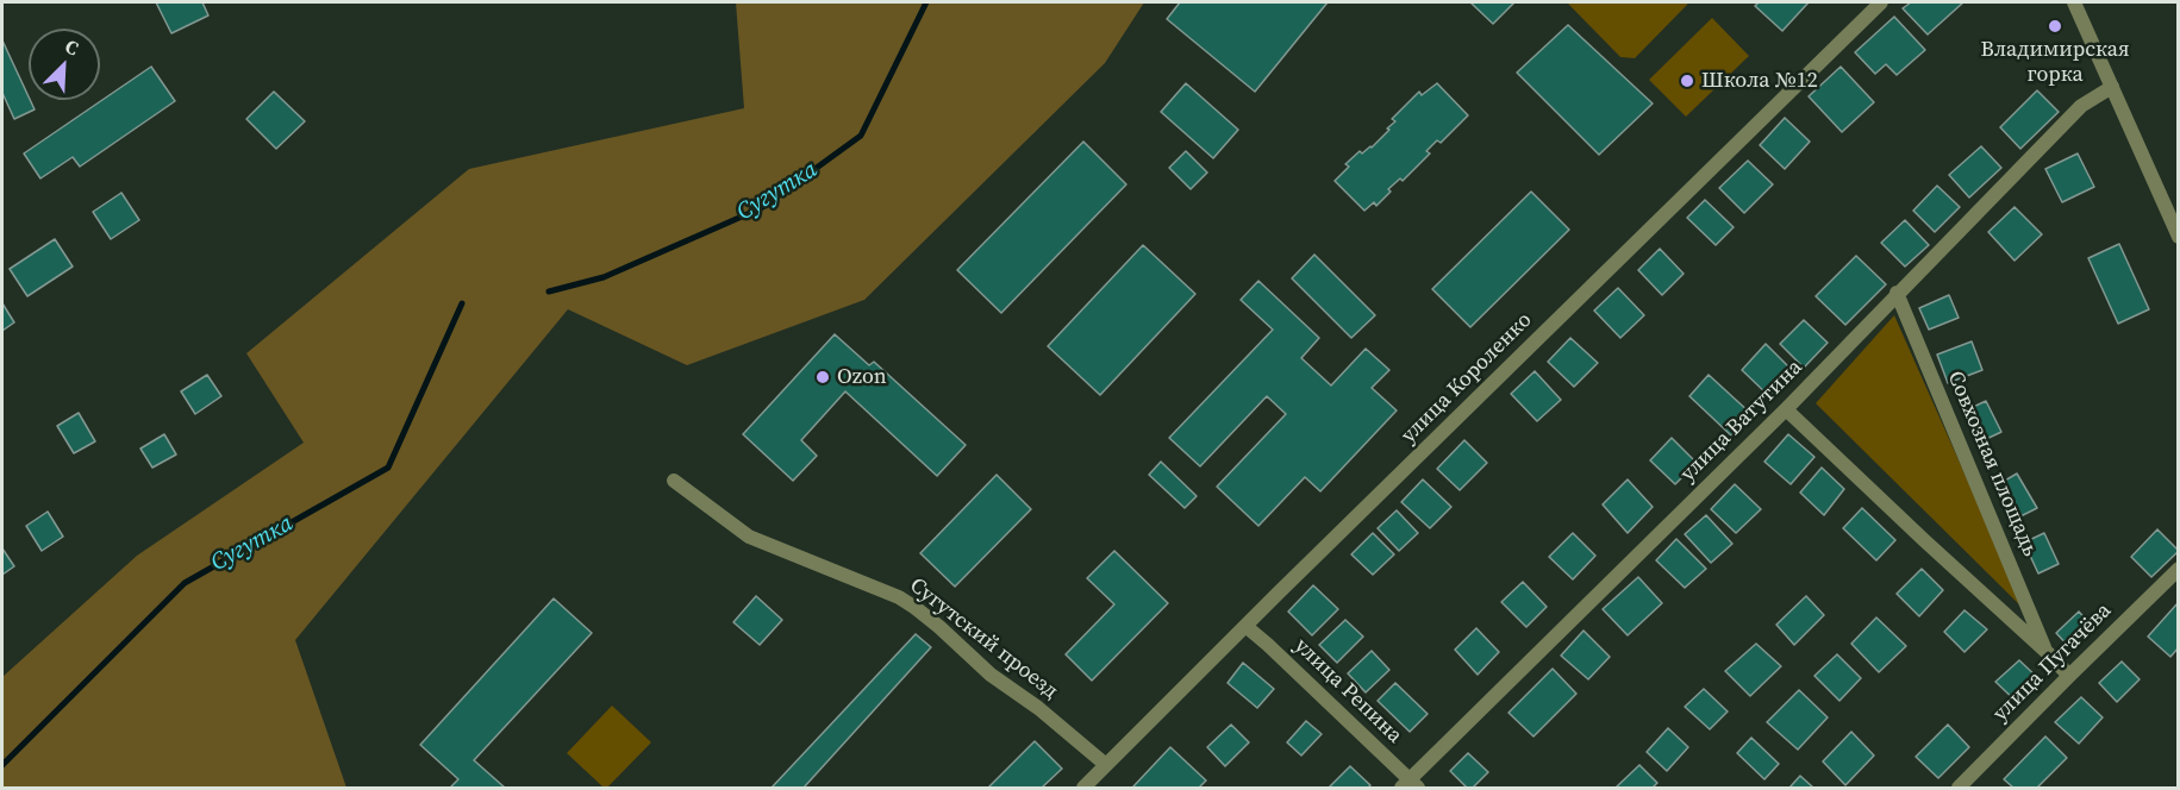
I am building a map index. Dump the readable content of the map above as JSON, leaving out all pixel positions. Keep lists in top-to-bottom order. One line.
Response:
{"streets":{"street":["улица Короленко","улица Ватутина","Совхозная площадь","Сугутский проезд","улица Пугачёва","улица Репина"]},"crossings":[["улица Короленко","Сугутский проезд"],["улица Короленко","улица Репина"],["улица Ватутина","Совхозная площадь"],["улица Ватутина","улица Репина"],["Совхозная площадь","улица Пугачёва"]],"water":["Сугутка"],"places":["Владимирская горка","Школа №12","Ozon"],"north":"top right"}
